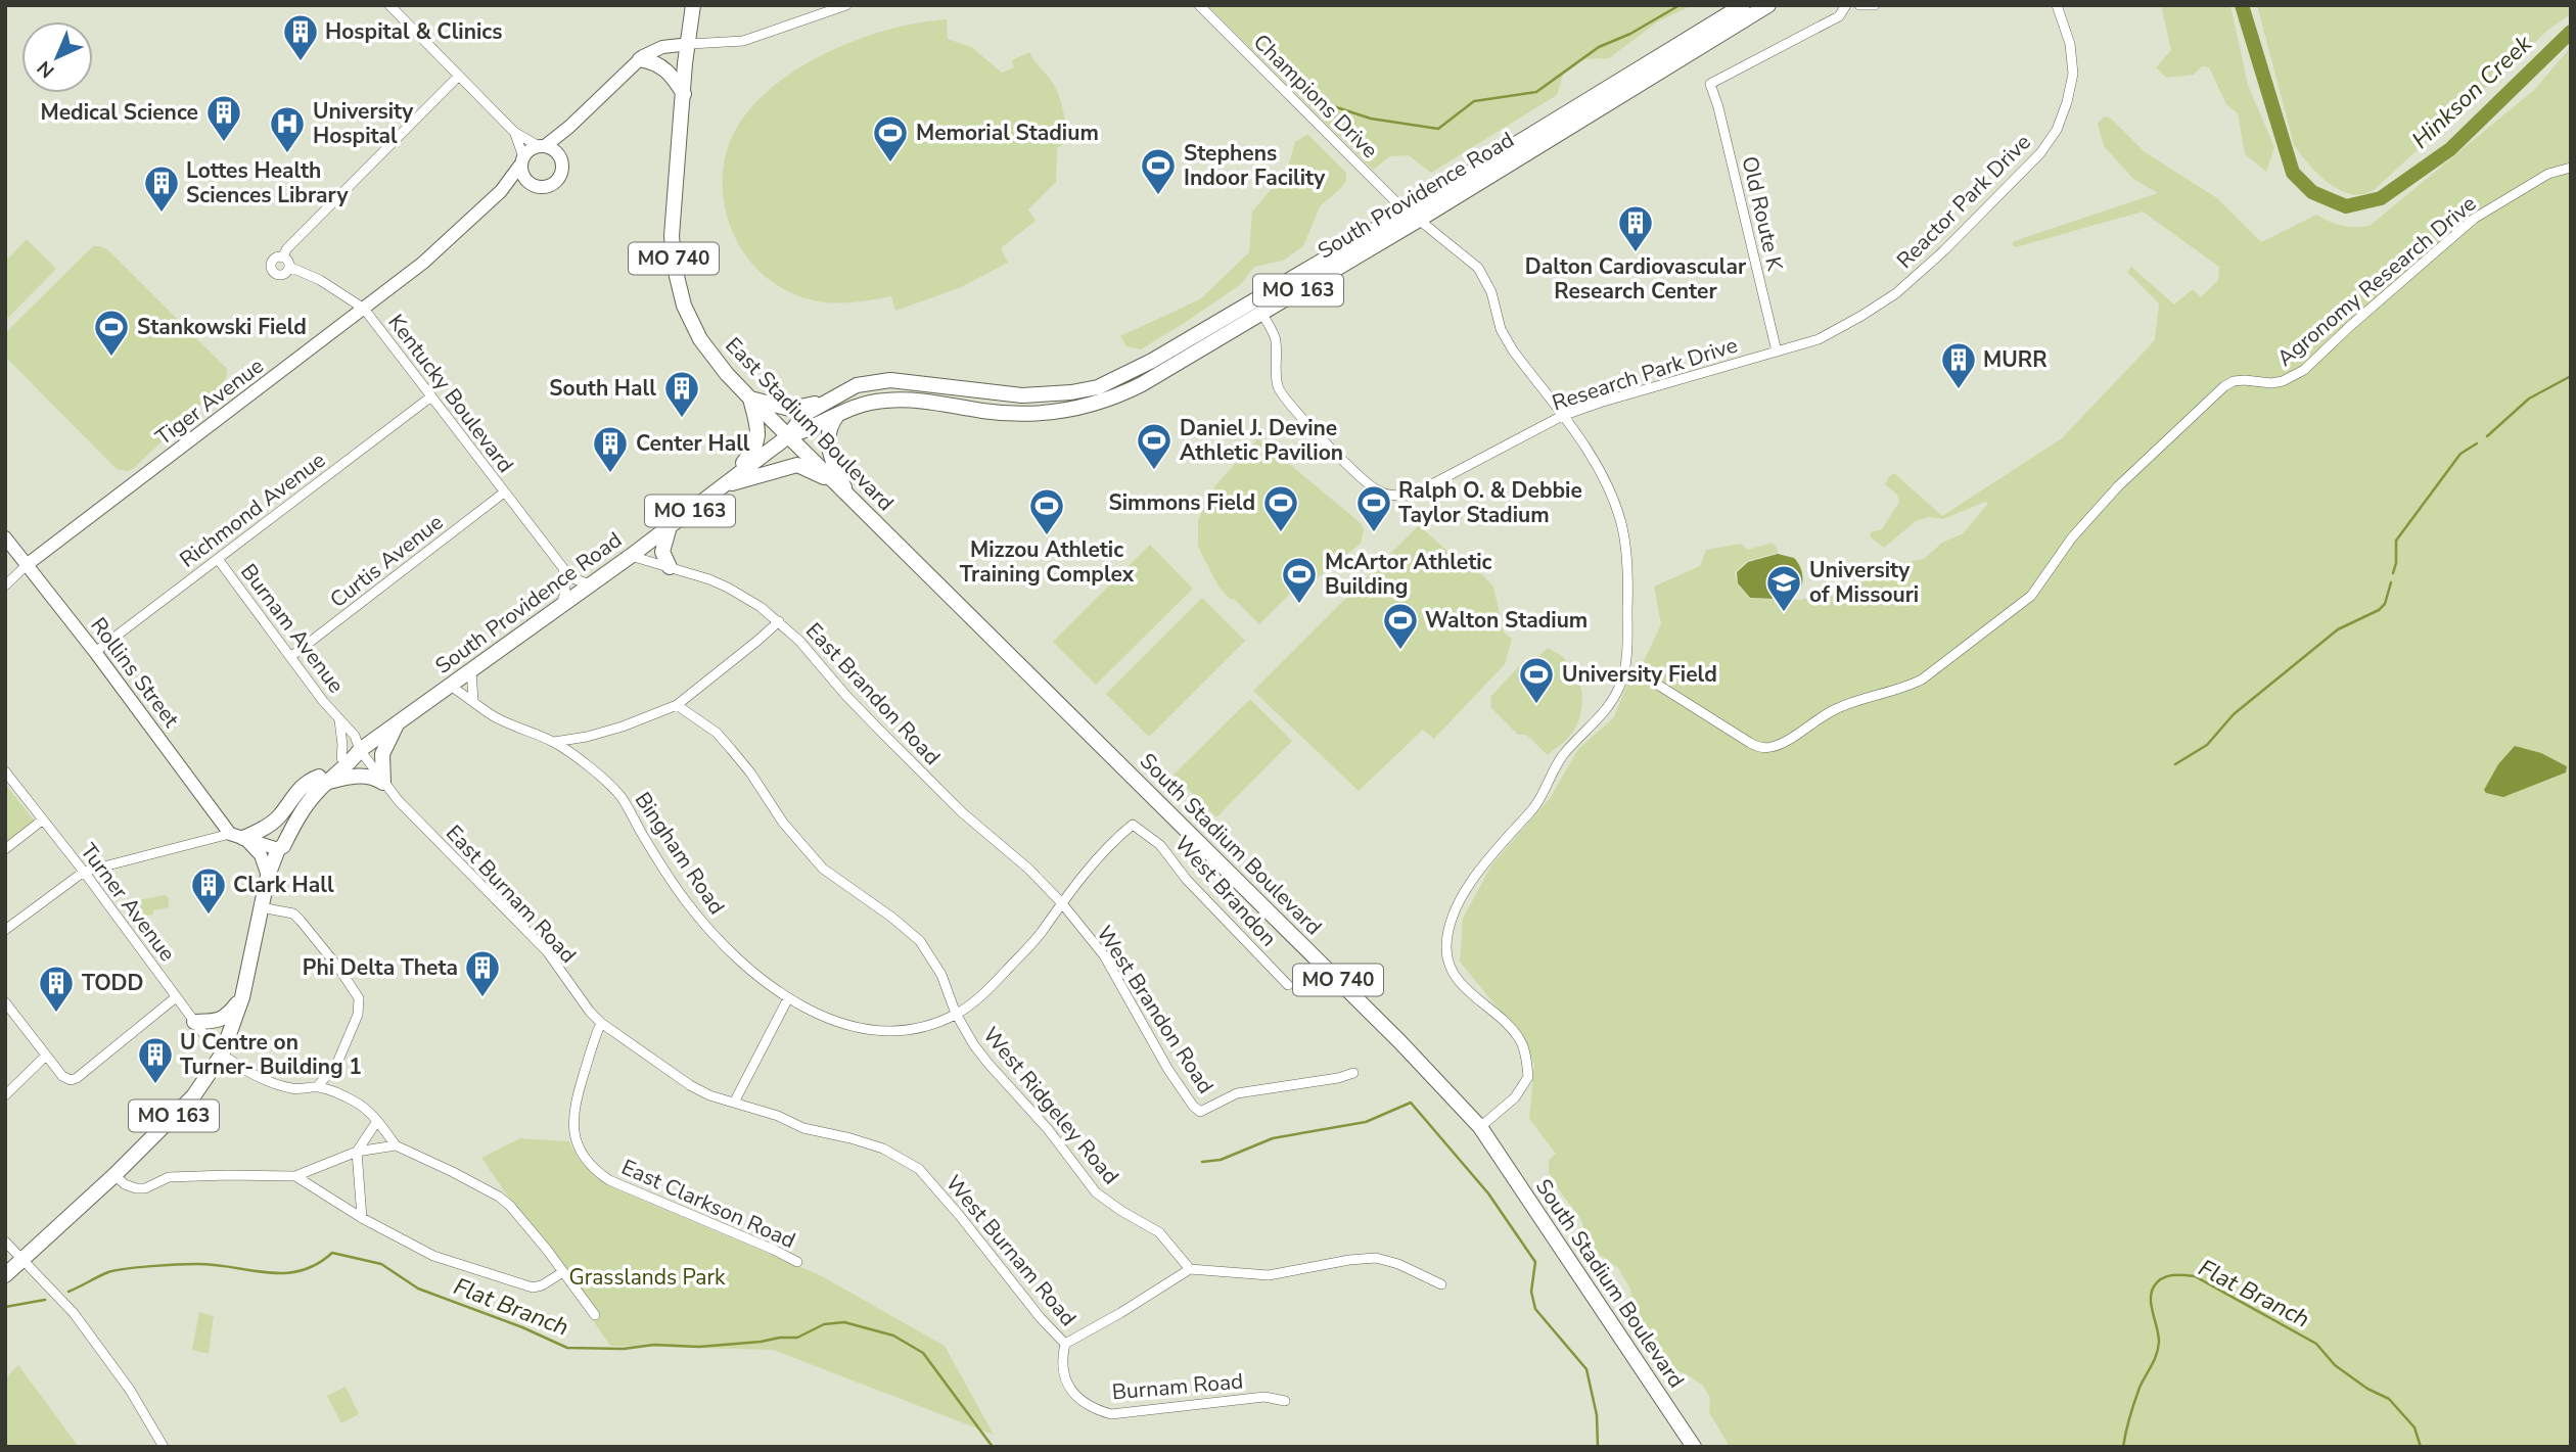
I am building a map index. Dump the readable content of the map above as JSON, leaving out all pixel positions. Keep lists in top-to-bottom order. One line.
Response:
{"streets":{"main road":["South Providence Road","MO 740","MO 163","East Stadium Boulevard","South Stadium Boulevard"],"street":["Champions Drive","Reactor Park Drive","Old Route K","Agronomy Research Drive","Research Park Drive","Kentucky Boulevard","Tiger Avenue","Richmond Avenue","Curtis Avenue","Burnam Avenue","Rollins Street","East Brandon Road","Bingham Road","West Brandon","East Burnam Road","Turner Avenue","West Brandon Road","West Ridgeley Road","East Clarkson Road","West Burnam Road","Burnam Road"]},"crossings":[["Champions Drive","South Providence Road"],["Champions Drive","Agronomy Research Drive"],["Champions Drive","Research Park Drive"],["Champions Drive","South Stadium Boulevard"],["South Providence Road","Research Park Drive"],["South Providence Road","Kentucky Boulevard"],["South Providence Road","East Stadium Boulevard"],["South Providence Road","Burnam Avenue"],["South Providence Road","Rollins Street"],["South Providence Road","East Brandon Road"],["South Providence Road","Bingham Road"],["South Providence Road","East Burnam Road"],["South Providence Road","Turner Avenue"],["Reactor Park Drive","Old Route K"],["Reactor Park Drive","Research Park Drive"],["Old Route K","Research Park Drive"],["Kentucky Boulevard","Tiger Avenue"],["Kentucky Boulevard","Richmond Avenue"],["Kentucky Boulevard","Curtis Avenue"],["Tiger Avenue","Rollins Street"],["East Stadium Boulevard","South Stadium Boulevard"],["Richmond Avenue","Burnam Avenue"],["Richmond Avenue","Rollins Street"],["Curtis Avenue","Burnam Avenue"],["Burnam Avenue","East Burnam Road"],["East Brandon Road","Bingham Road"],["East Brandon Road","West Brandon Road"],["Bingham Road","West Brandon"],["Bingham Road","West Brandon Road"],["Bingham Road","West Ridgeley Road"],["East Burnam Road","East Clarkson Road"],["East Burnam Road","West Burnam Road"],["West Burnam Road","Burnam Road"]],"water":["Hinkson Creek","Flat Branch"],"parks":["Grasslands Park"],"places":{"building":["Hospital & Clinics","Medical Science","Lottes Health Sciences Library","Dalton Cardiovascular Research Center","MURR","South Hall","Center Hall","Clark Hall","Phi Delta Theta","TODD","U Centre on Turner- Building 1"],"hospital":["University Hospital"],"sports":["Memorial Stadium","Stephens Indoor Facility","Stankowski Field","Daniel J. Devine Athletic Pavilion","Simmons Field","Ralph O. & Debbie Taylor Stadium","Mizzou Athletic Training Complex","McArtor Athletic Building","Walton Stadium","University Field"],"school or university":["University of Missouri"]},"north":"bottom left"}
